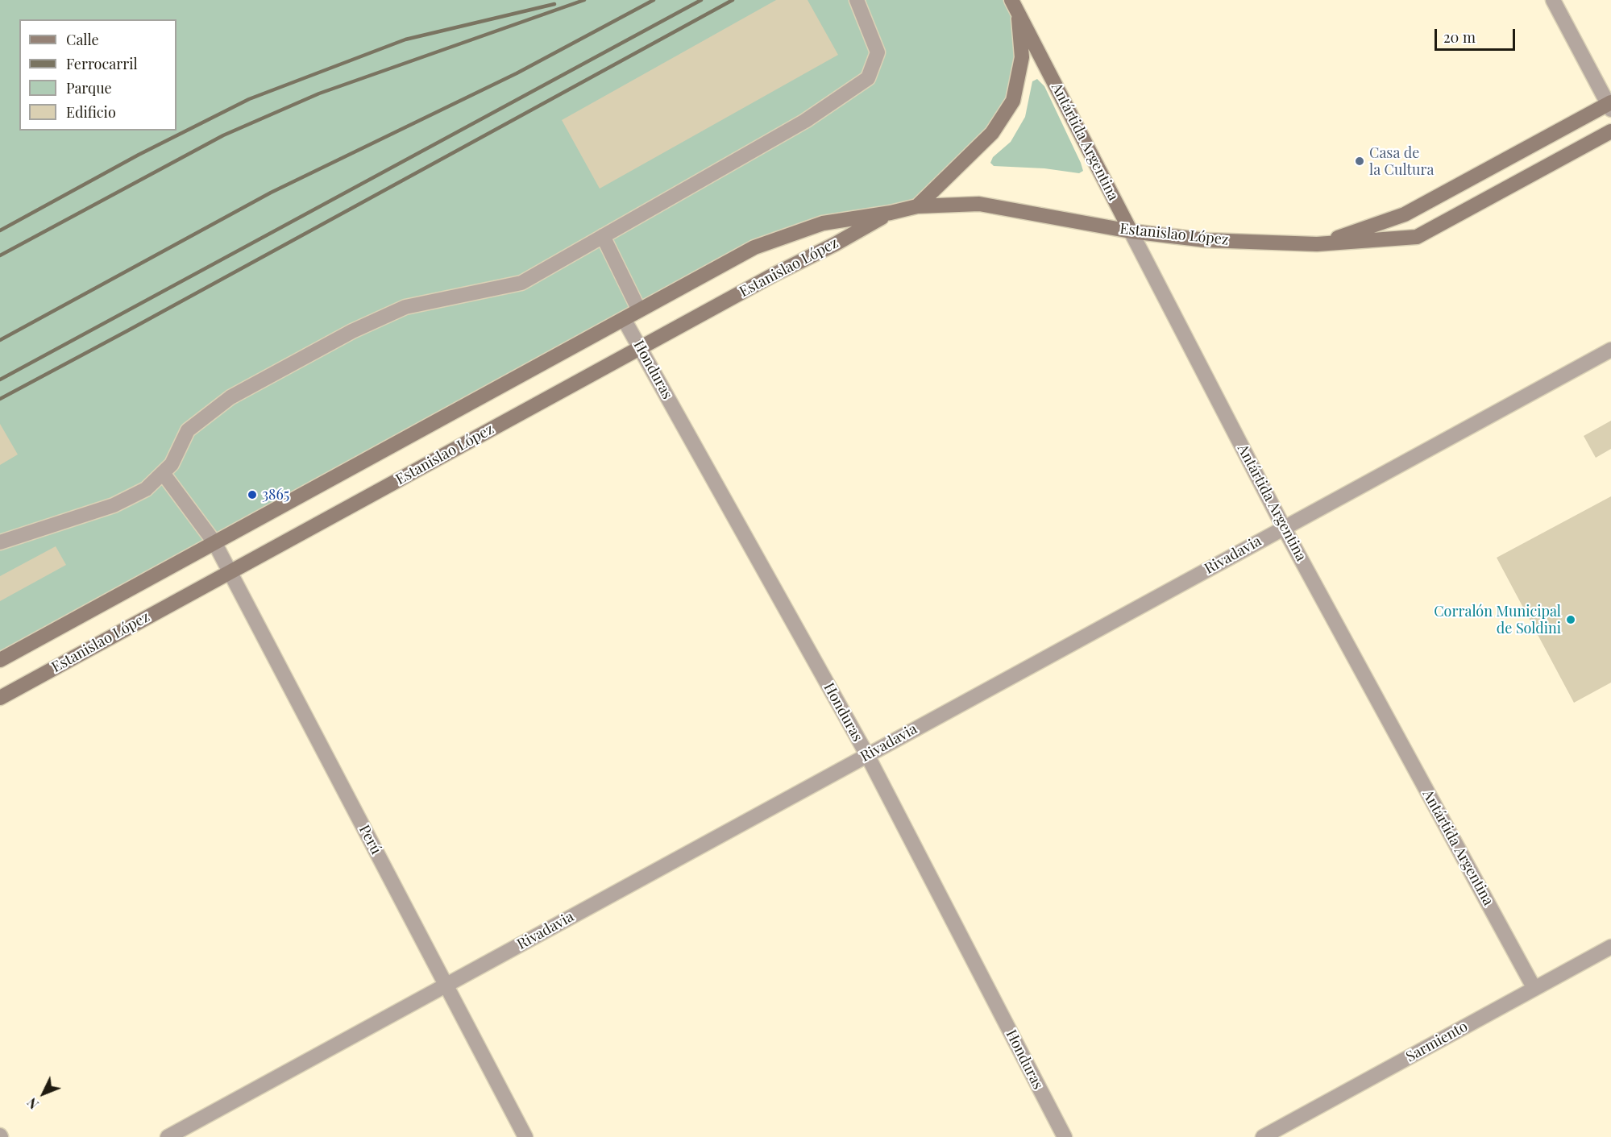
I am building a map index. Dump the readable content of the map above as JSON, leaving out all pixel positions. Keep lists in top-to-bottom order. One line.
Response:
{"streets":{"main road":["Antártida Argentina","Estanislao López"],"street":["Honduras","Rivadavia","Perú","Sarmiento"]},"crossings":[["Antártida Argentina","Estanislao López"],["Antártida Argentina","Rivadavia"],["Antártida Argentina","Sarmiento"],["Estanislao López","Honduras"],["Estanislao López","Perú"],["Honduras","Rivadavia"],["Rivadavia","Perú"]],"places":["Casa de la Cultura","3865","Corralón Municipal de Soldini"],"legend":["Calle","Ferrocarril","Parque","Edificio"],"scale_bar":"20 m","north":"bottom left"}
